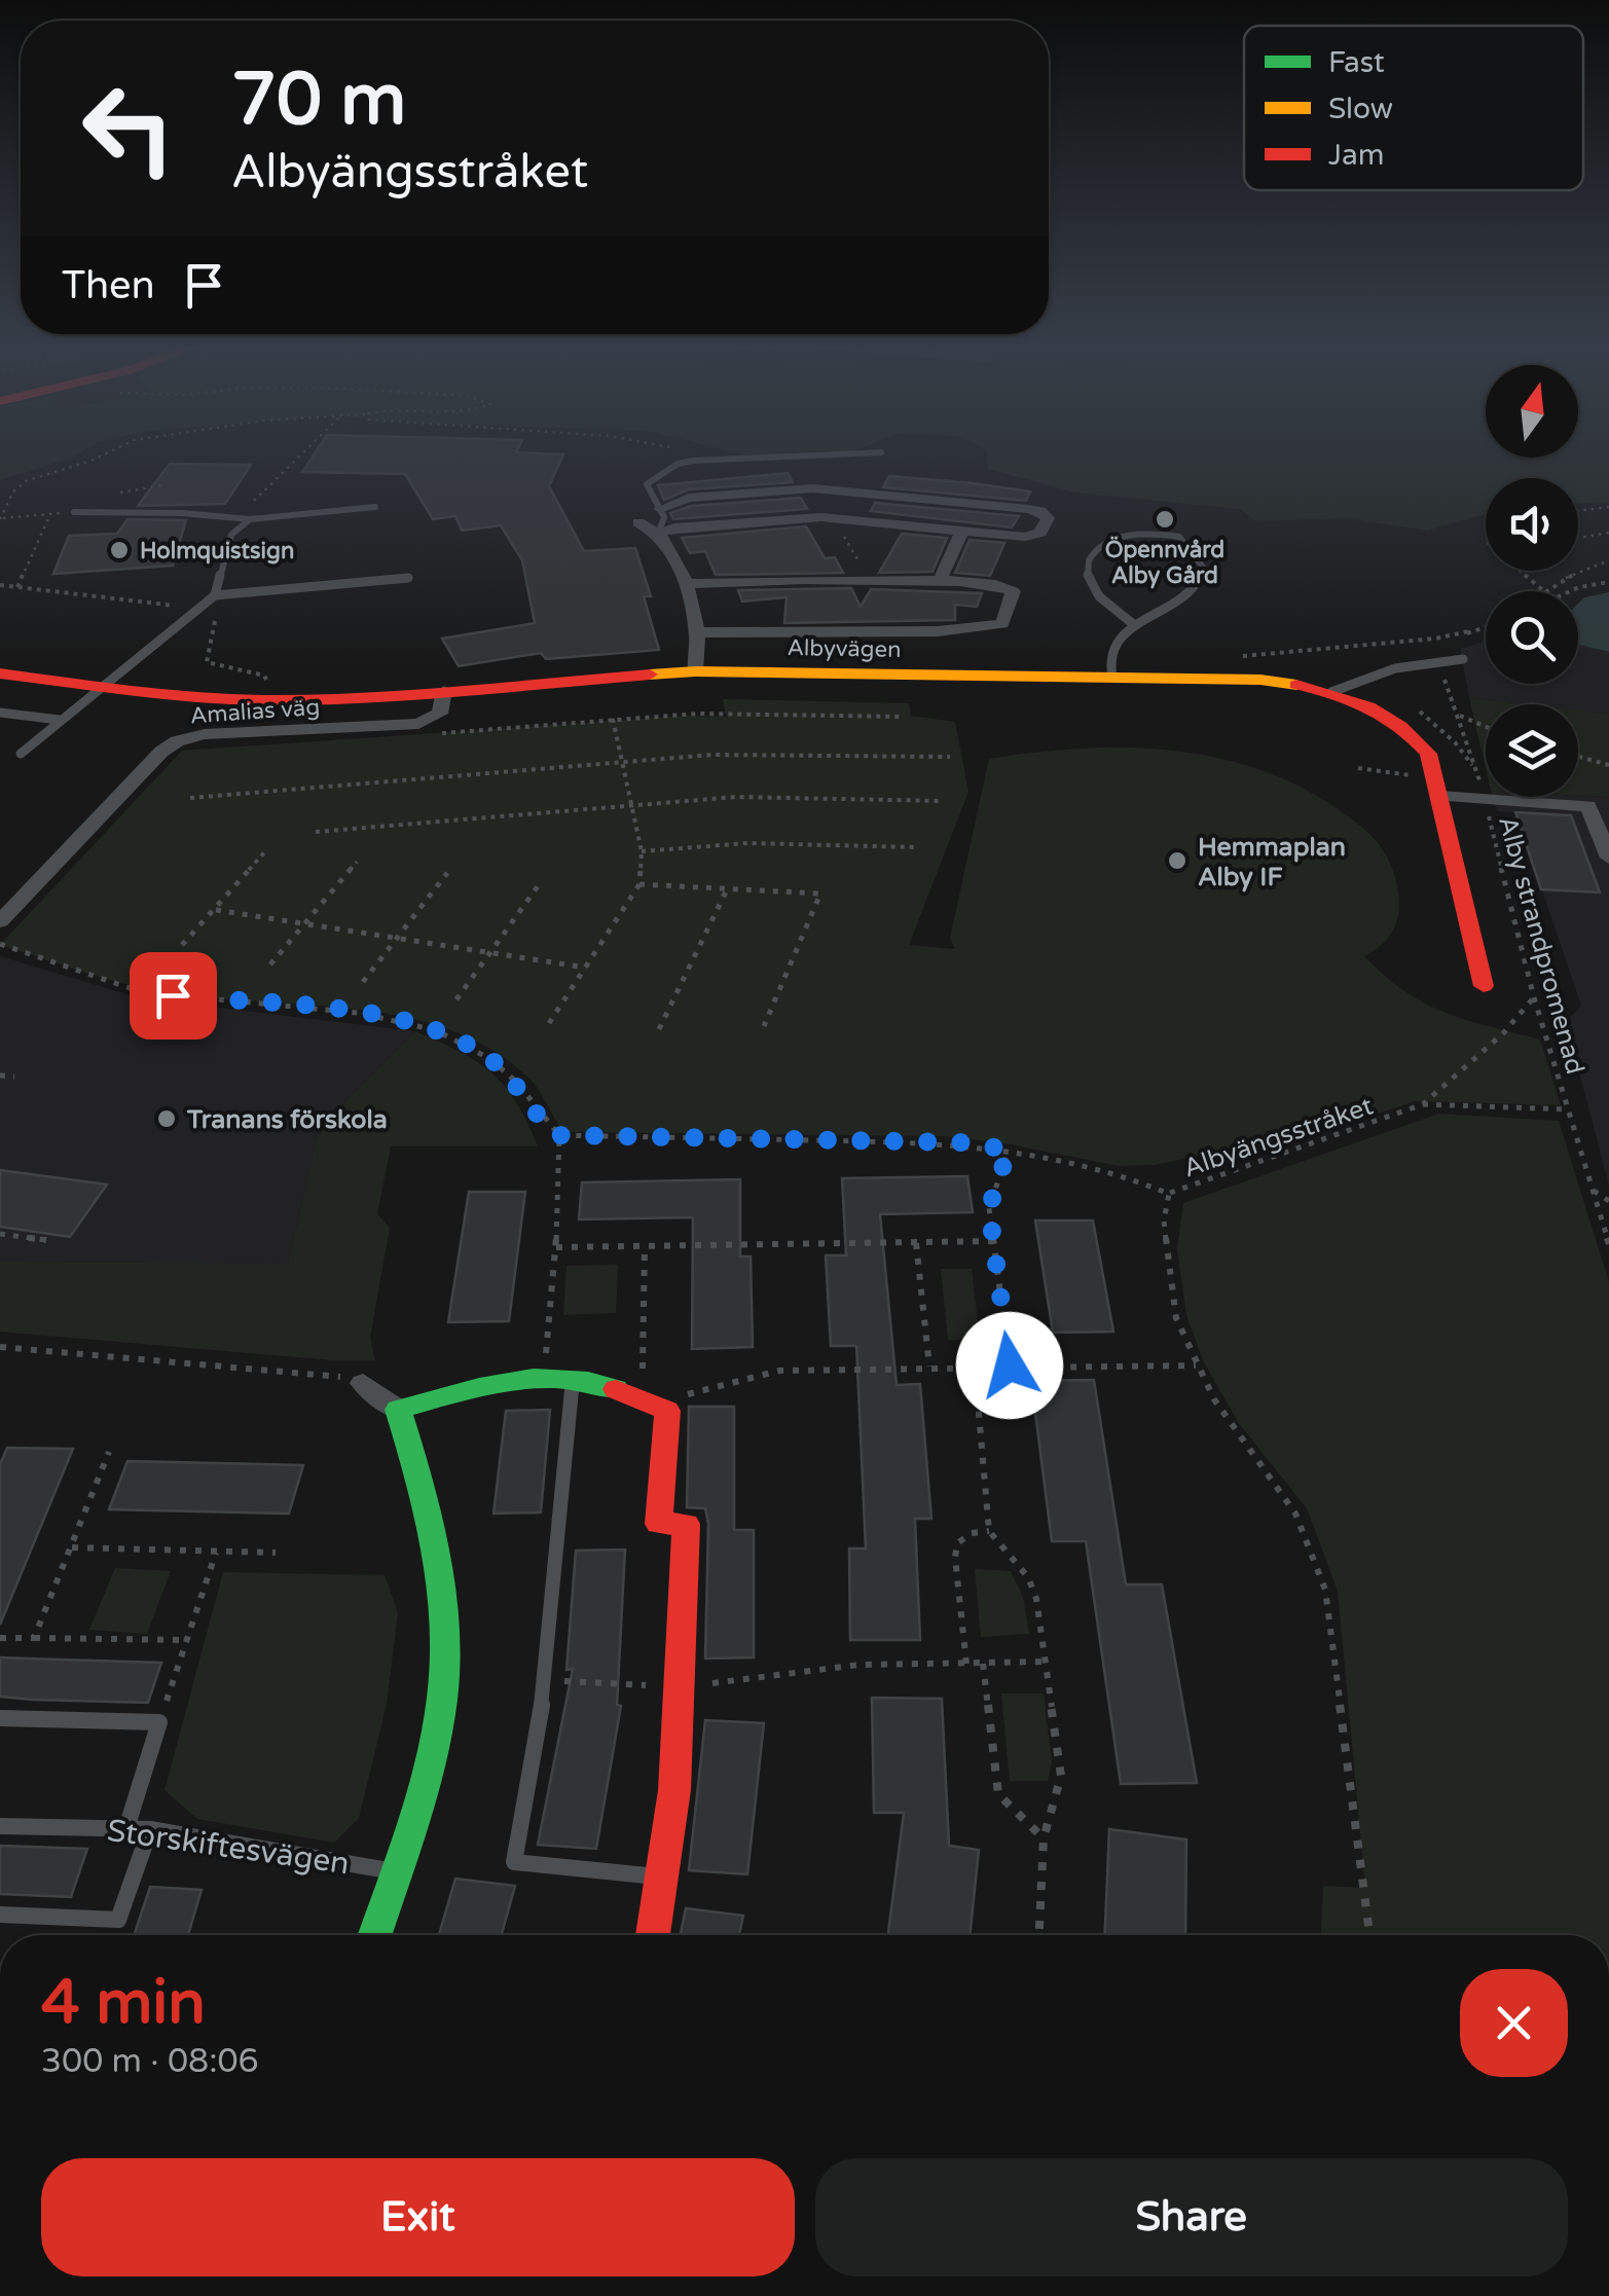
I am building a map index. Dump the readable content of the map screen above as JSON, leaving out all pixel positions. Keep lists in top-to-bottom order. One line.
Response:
{"streets":{"street":["Albyvägen","Amalias väg"],"lane":["Storskiftesvägen"],"path":["Alby strandpromenad","Albyängsstråket"]},"crossings":[["Albyvägen","Amalias väg"],["Alby strandpromenad","Albyängsstråket"]],"places":["Öpennvård Alby Gård","Holmquistsign","Hemmaplan Alby IF","Tranans förskola"],"legend":["Fast","Slow","Jam"],"north":"top","page":{"turn":["70 m","Albyängsstråket"],"then":"Then","heading":["4 min","300 m · 08:06"],"buttons":["Exit","Share"]}}
